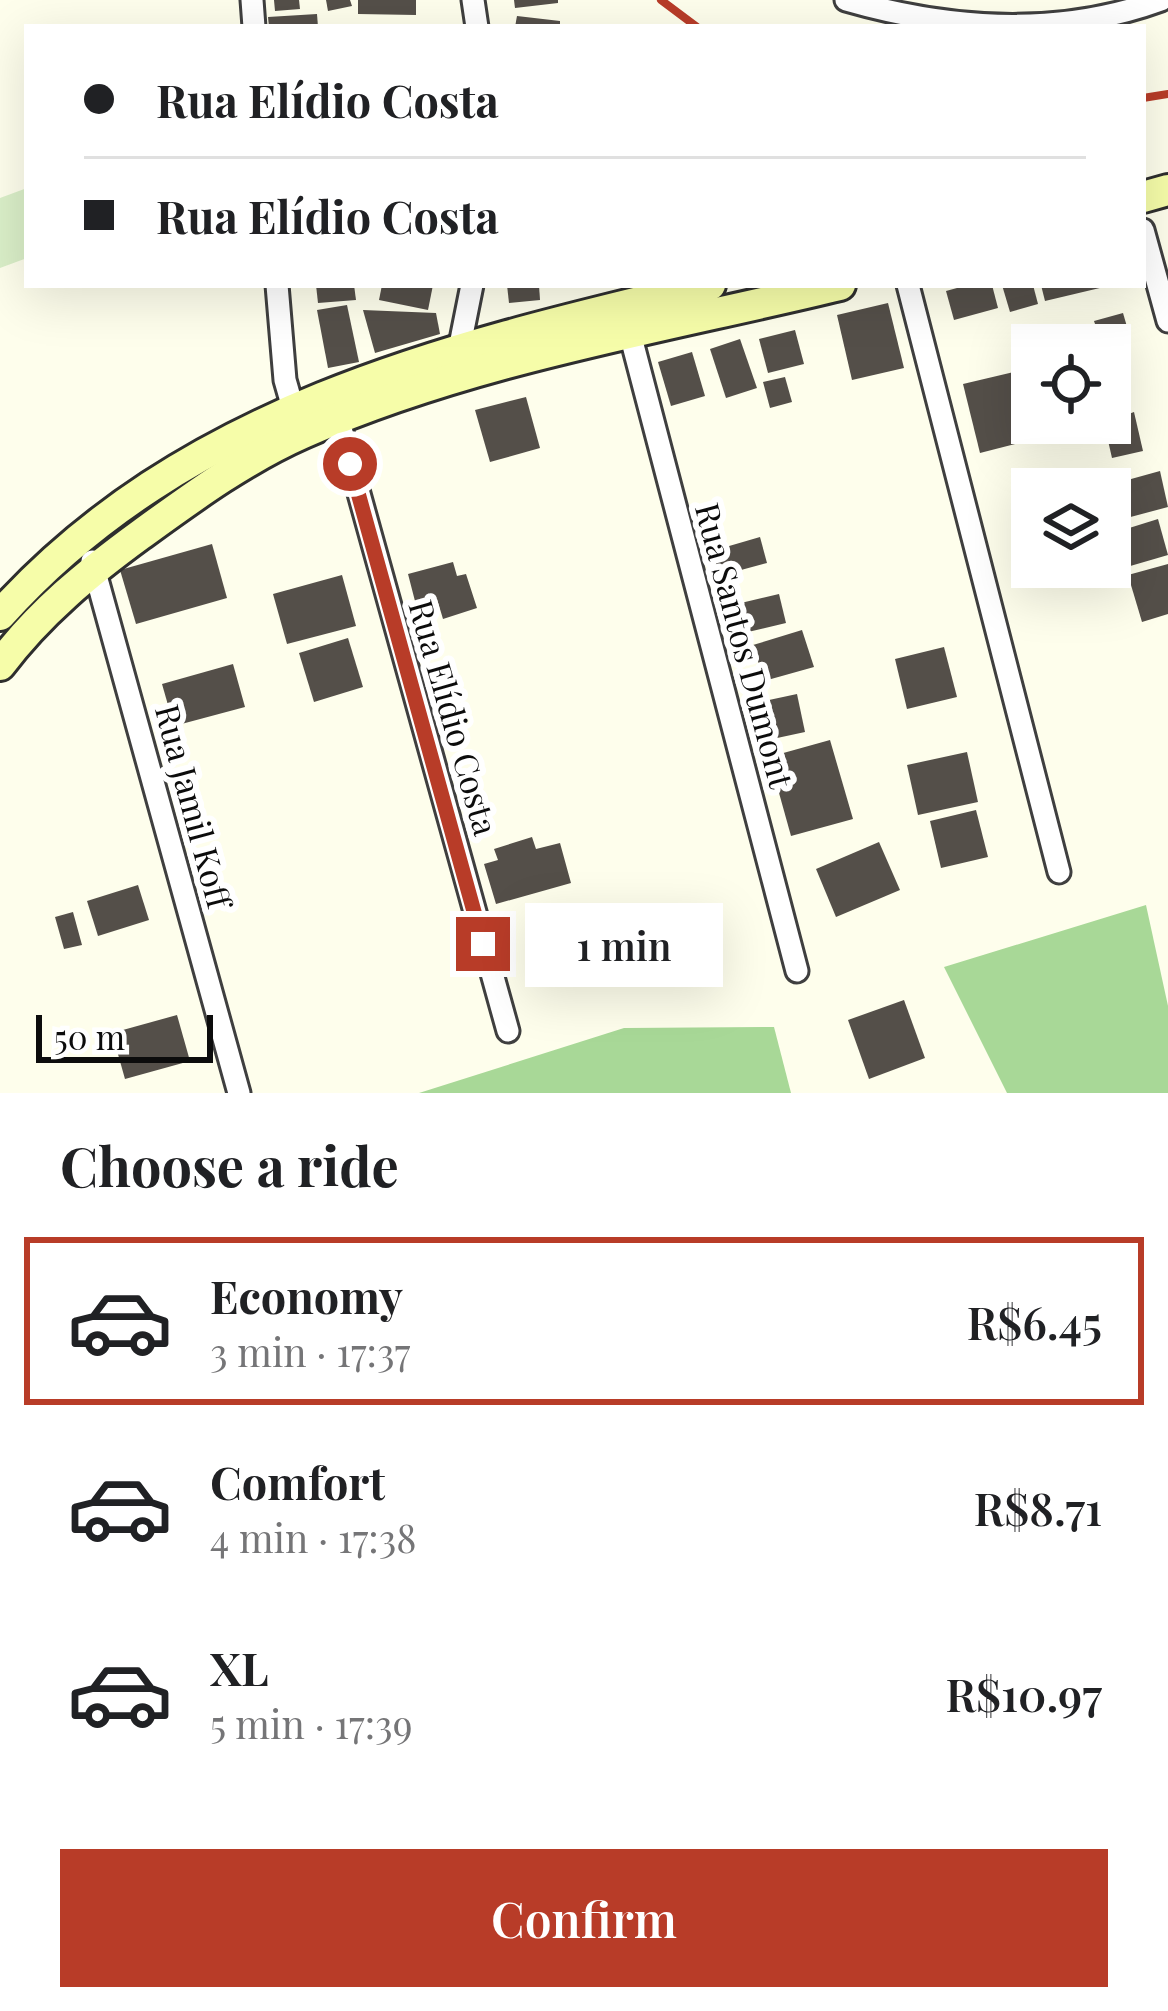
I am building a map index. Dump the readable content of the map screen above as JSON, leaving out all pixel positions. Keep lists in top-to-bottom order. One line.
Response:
{"streets":{"street":["Rua Santos Dumont","Rua Elídio Costa","Rua Jamil Koff"]},"scale_bar":"50 m","page":{"banner":["Rua Elídio Costa","Rua Elídio Costa"],"bubble":"1 min","scale":"50 m","heading":"Choose a ride","list":[{"name":"Economy","note":"3 min · 17:37","value":"R$6.45"},{"name":"Comfort","note":"4 min · 17:38","value":"R$8.71"},{"name":"XL","note":"5 min · 17:39","value":"R$10.97"}],"buttons":"Confirm"}}
